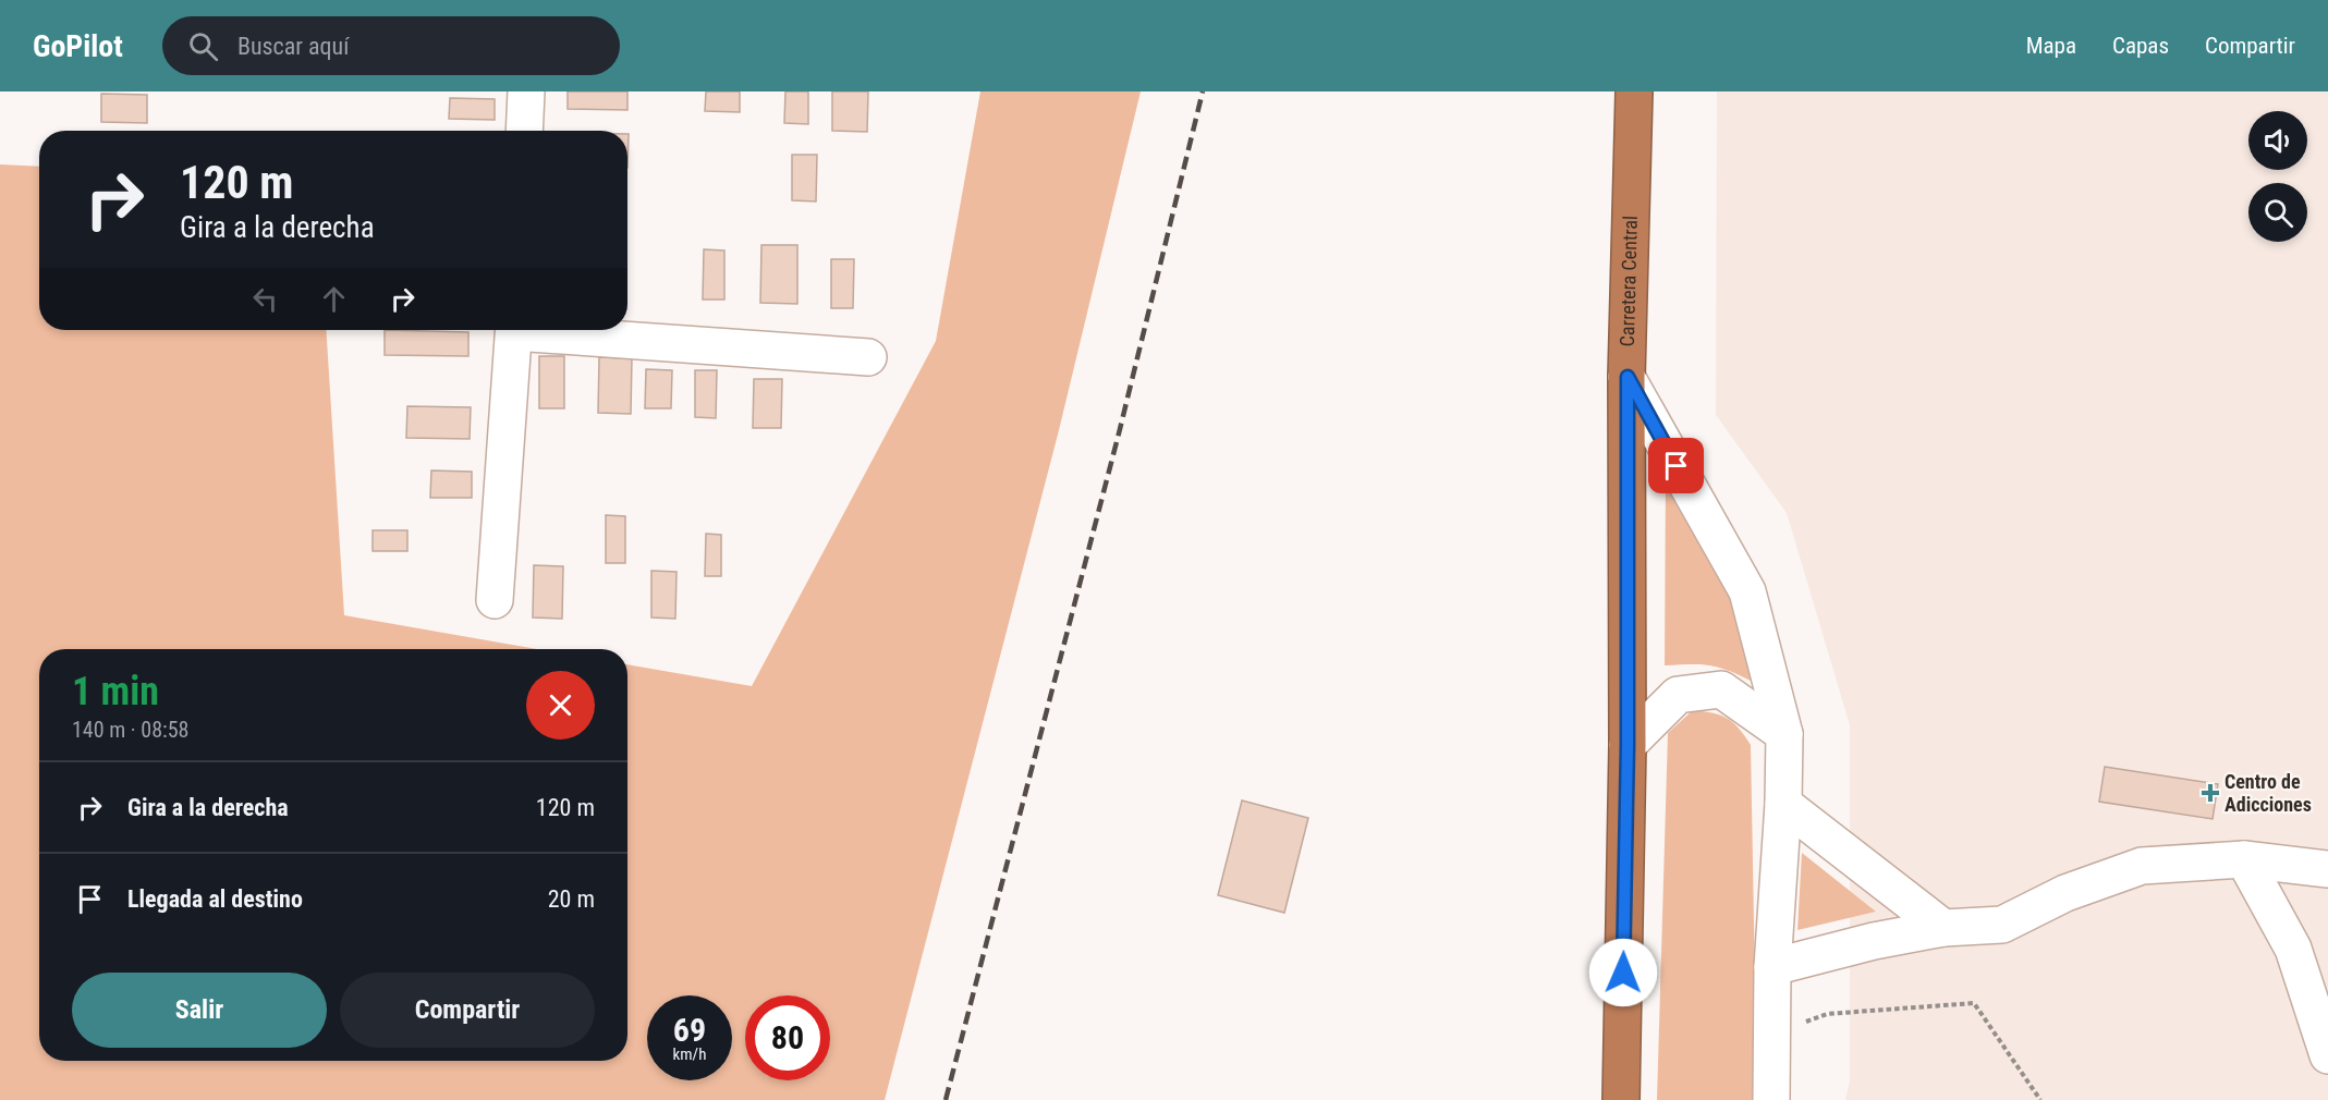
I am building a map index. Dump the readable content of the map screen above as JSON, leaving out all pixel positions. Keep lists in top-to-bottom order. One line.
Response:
{"streets":{"highway":["Carretera Central"]},"places":{"health":["Centro de Adicciones"]},"page":{"header":"GoPilot","search":"Buscar aquí","nav":["Mapa","Capas","Compartir"],"turn":["120 m","Gira a la derecha"],"heading":["1 min","140 m · 08:58"],"list":[{"name":"Gira a la derecha","value":"120 m"},{"name":"Llegada al destino","value":"20 m"}],"buttons":["Salir","Compartir"],"speed":"69 km/h","limit":"80"}}
